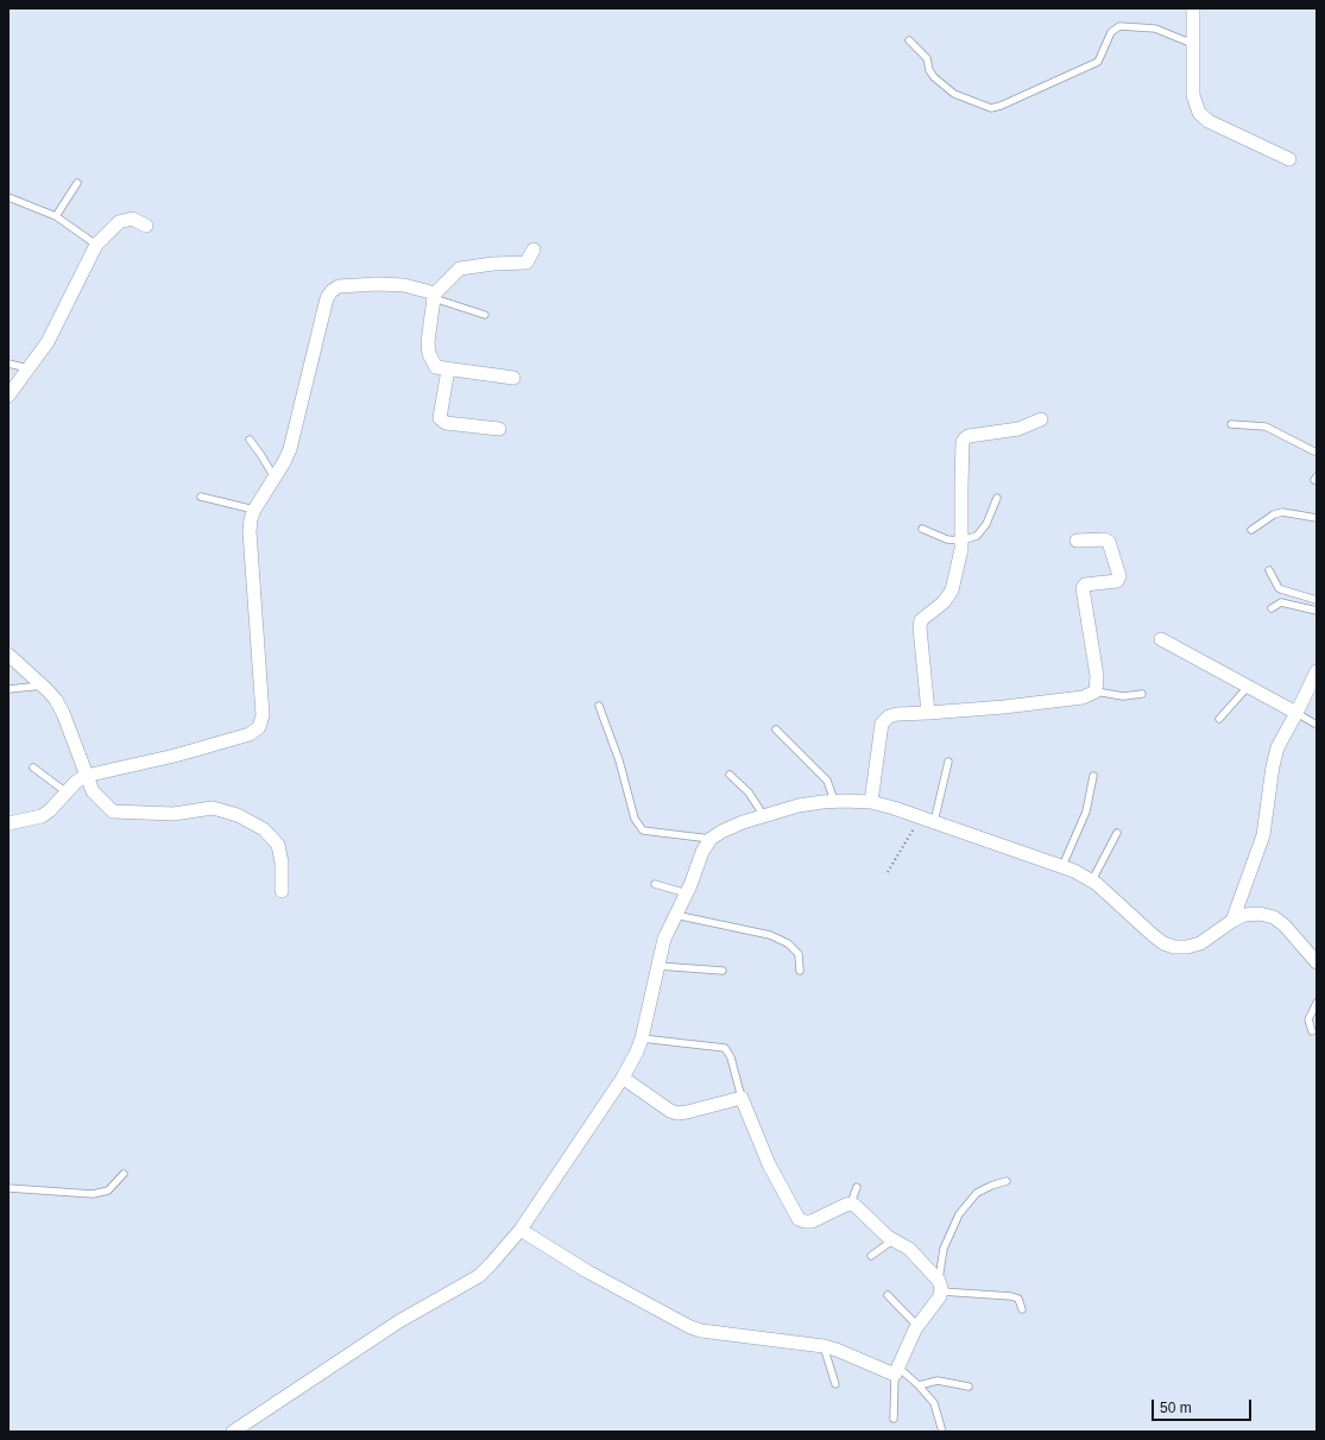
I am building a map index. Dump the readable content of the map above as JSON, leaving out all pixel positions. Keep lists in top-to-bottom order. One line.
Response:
{"scale_bar":"50 m"}
